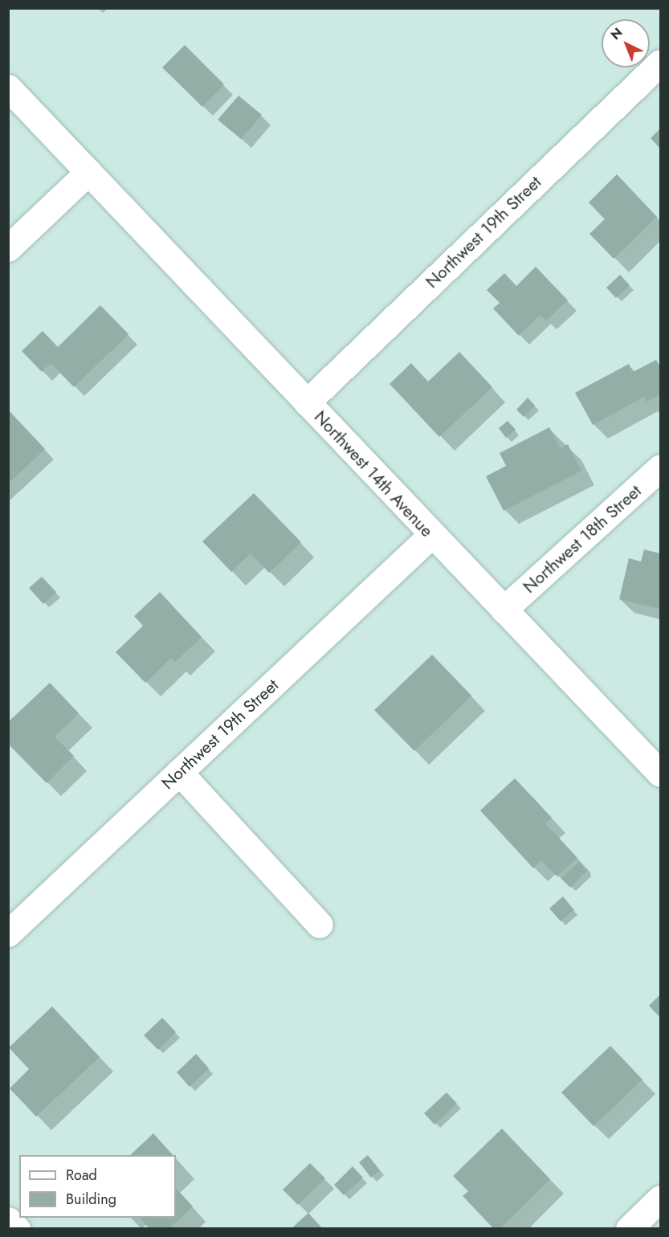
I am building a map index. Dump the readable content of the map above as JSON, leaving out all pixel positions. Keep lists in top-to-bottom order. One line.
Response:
{"streets":{"street":["Northwest 19th Street","Northwest 14th Avenue","Northwest 18th Street"]},"crossings":[["Northwest 19th Street","Northwest 14th Avenue"],["Northwest 14th Avenue","Northwest 18th Street"]],"legend":["Road","Building"],"north":"top left"}
